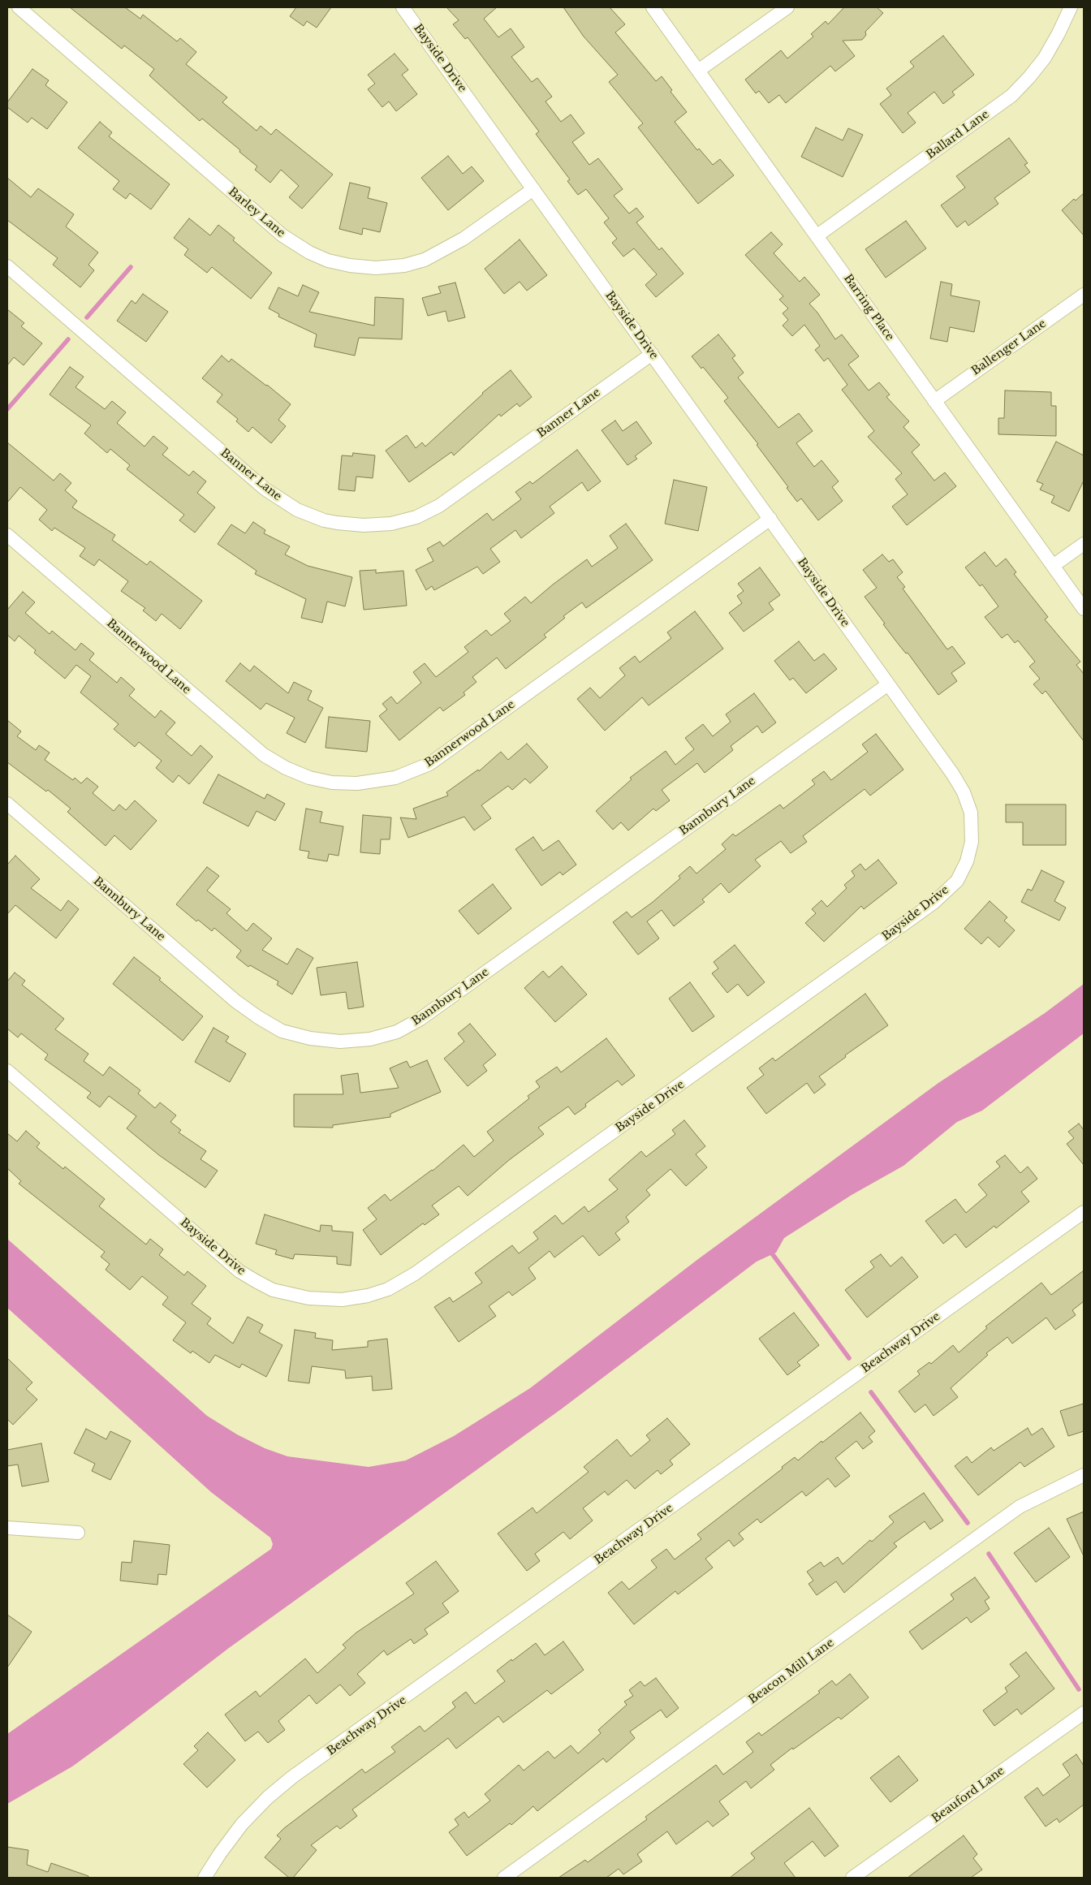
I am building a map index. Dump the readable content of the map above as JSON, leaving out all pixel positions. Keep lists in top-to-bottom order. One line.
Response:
{"streets":{"street":["Bayside Drive","Ballard Lane","Barley Lane","Barring Place","Ballenger Lane","Banner Lane","Bannerwood Lane","Bannbury Lane","Beachway Drive","Beacon Mill Lane","Beauford Lane"]},"crossings":[["Bayside Drive","Barley Lane"],["Bayside Drive","Banner Lane"],["Bayside Drive","Bannerwood Lane"],["Bayside Drive","Bannbury Lane"],["Ballard Lane","Barring Place"],["Barring Place","Ballenger Lane"]]}
